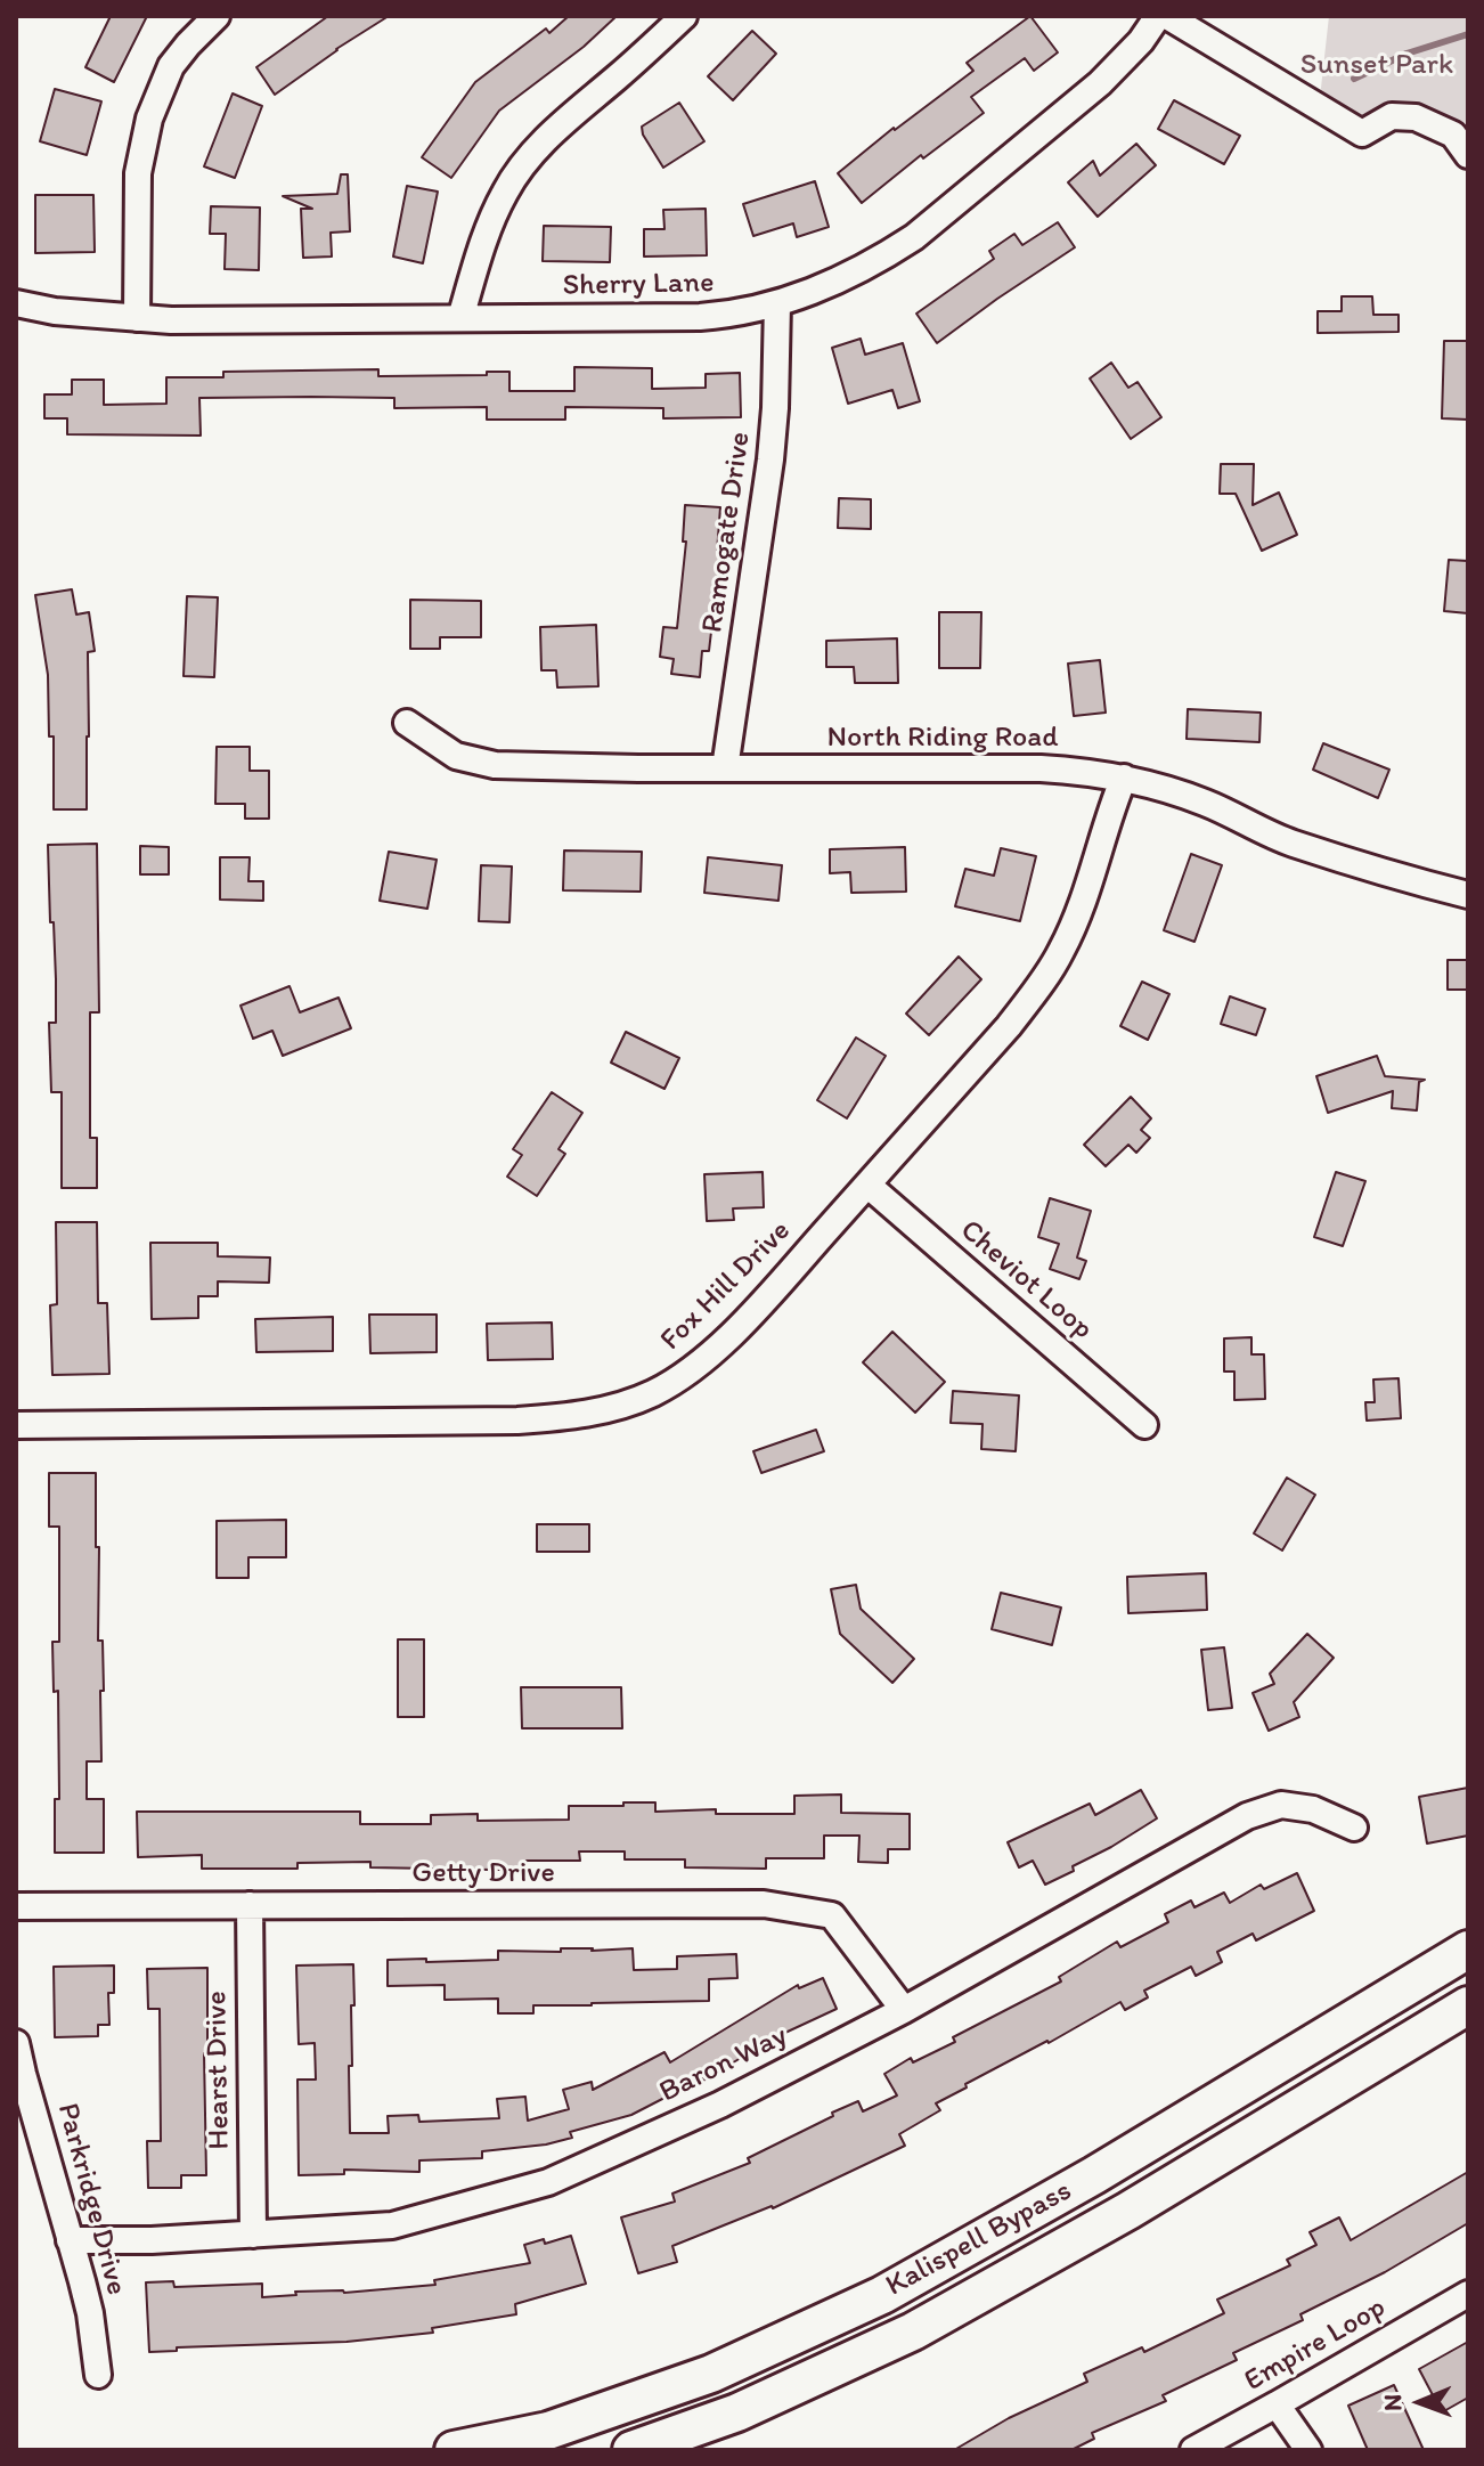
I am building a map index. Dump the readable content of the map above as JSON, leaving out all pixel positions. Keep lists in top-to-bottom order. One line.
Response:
{"streets":{"highway":["Kalispell Bypass"],"street":["Sherry Lane","Ramogate Drive","North Riding Road","Cheviot Loop","Fox Hill Drive","Getty Drive","Baron Way","Hearst Drive","Parkridge Drive","Empire Loop"]},"crossings":[["Sherry Lane","Ramogate Drive"],["Ramogate Drive","North Riding Road"],["North Riding Road","Fox Hill Drive"],["Cheviot Loop","Fox Hill Drive"],["Getty Drive","Baron Way"],["Getty Drive","Hearst Drive"],["Baron Way","Hearst Drive"],["Baron Way","Parkridge Drive"]],"parks":["Sunset Park"],"north":"left"}
